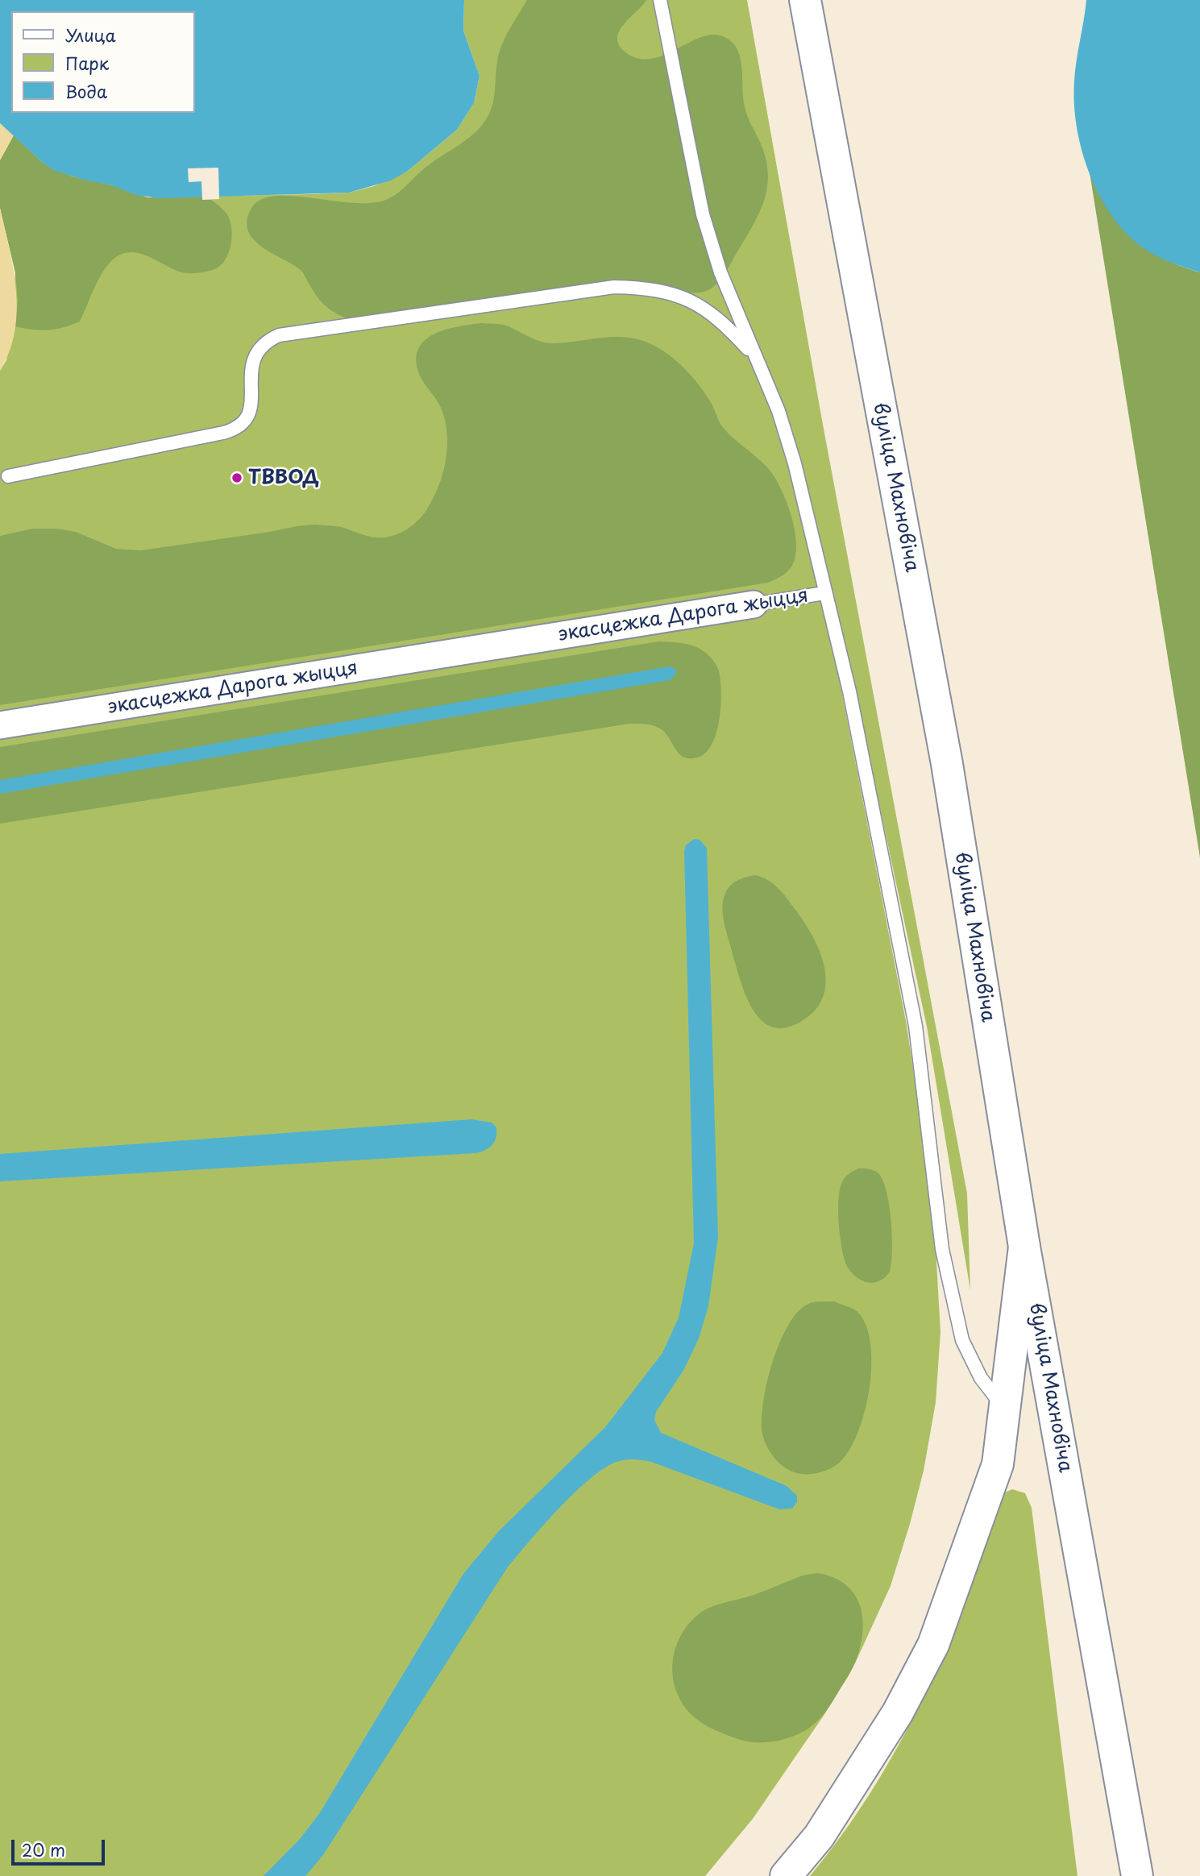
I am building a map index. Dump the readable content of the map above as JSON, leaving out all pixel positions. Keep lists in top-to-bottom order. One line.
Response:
{"streets":{"main road":["вуліца Махновіча"],"street":["экасцежка Дарога жыцця"]},"places":["ТВВОД"],"legend":["Улица","Парк","Вода"],"scale_bar":"20 m"}
